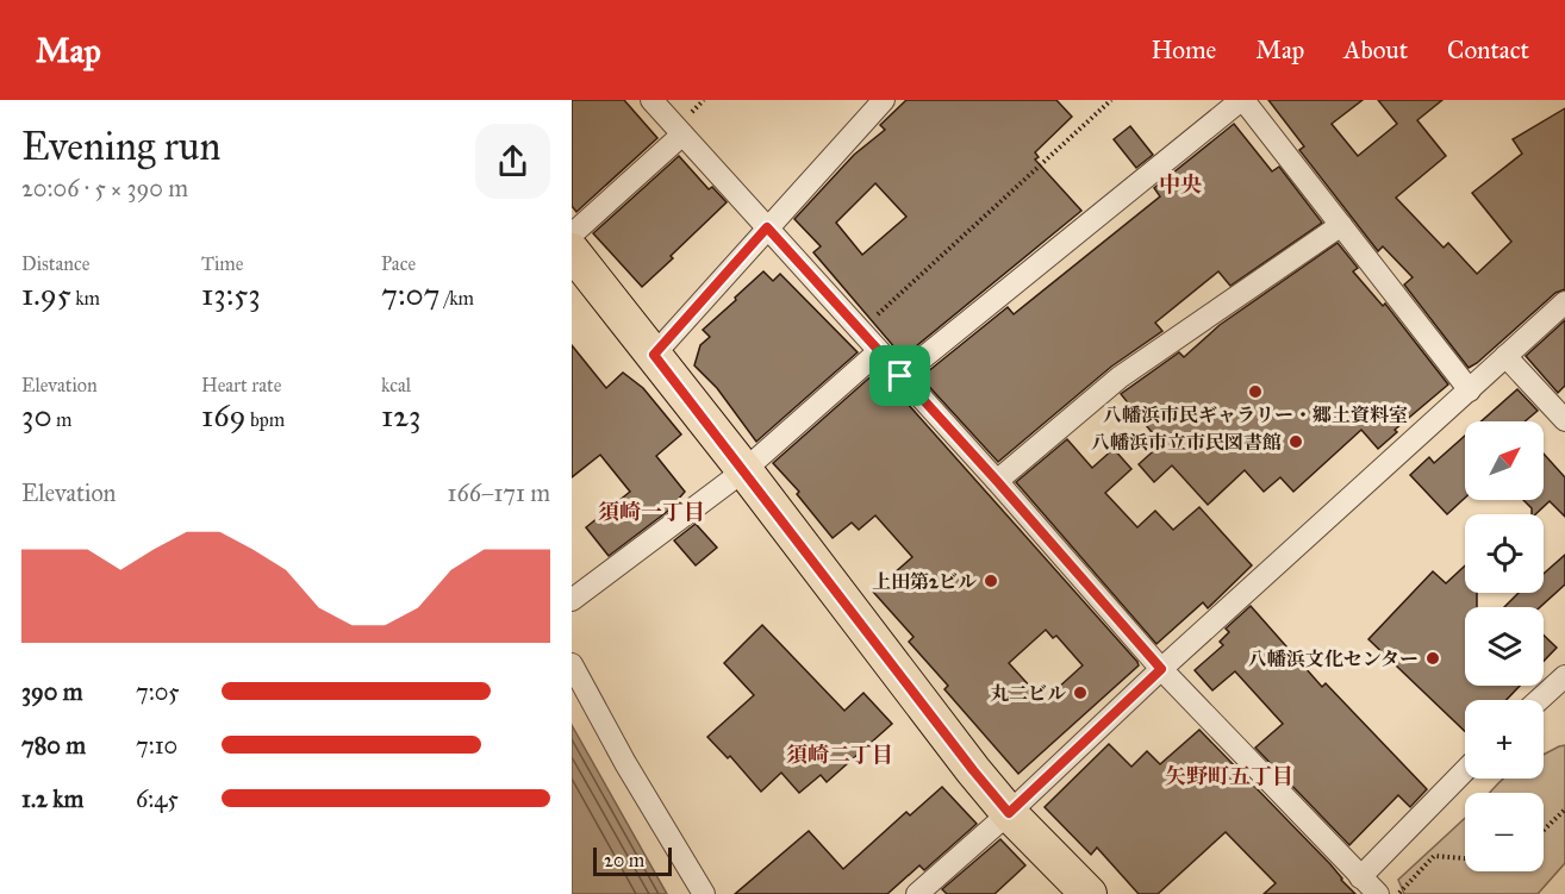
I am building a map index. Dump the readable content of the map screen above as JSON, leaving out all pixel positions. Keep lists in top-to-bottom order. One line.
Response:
{"districts":["中央","須崎一丁目","須崎二丁目","矢野町五丁目"],"places":["八幡浜市民ギャラリー・郷土資料室","八幡浜市立市民図書館","上田第2ビル","八幡浜文化センター","丸二ビル"],"scale_bar":"20 m","north":"top right","page":{"header":"Map","nav":["Home","Map","About","Contact"],"heading":["Evening run","20:06 · 5 × 390 m"],"stats":[["Distance","1.95 km"],["Time","13:53"],["Pace","7:07 /km"],["Elevation","30 m"],["Heart rate","169 bpm"],["kcal","123"]],"map_buttons":["+","−"],"chart":["Elevation","166–171 m"],"list":[{"name":"390 m","note":"7:05"},{"name":"780 m","note":"7:10"},{"name":"1.2 km","note":"6:45"}],"scale":"20 m"}}
